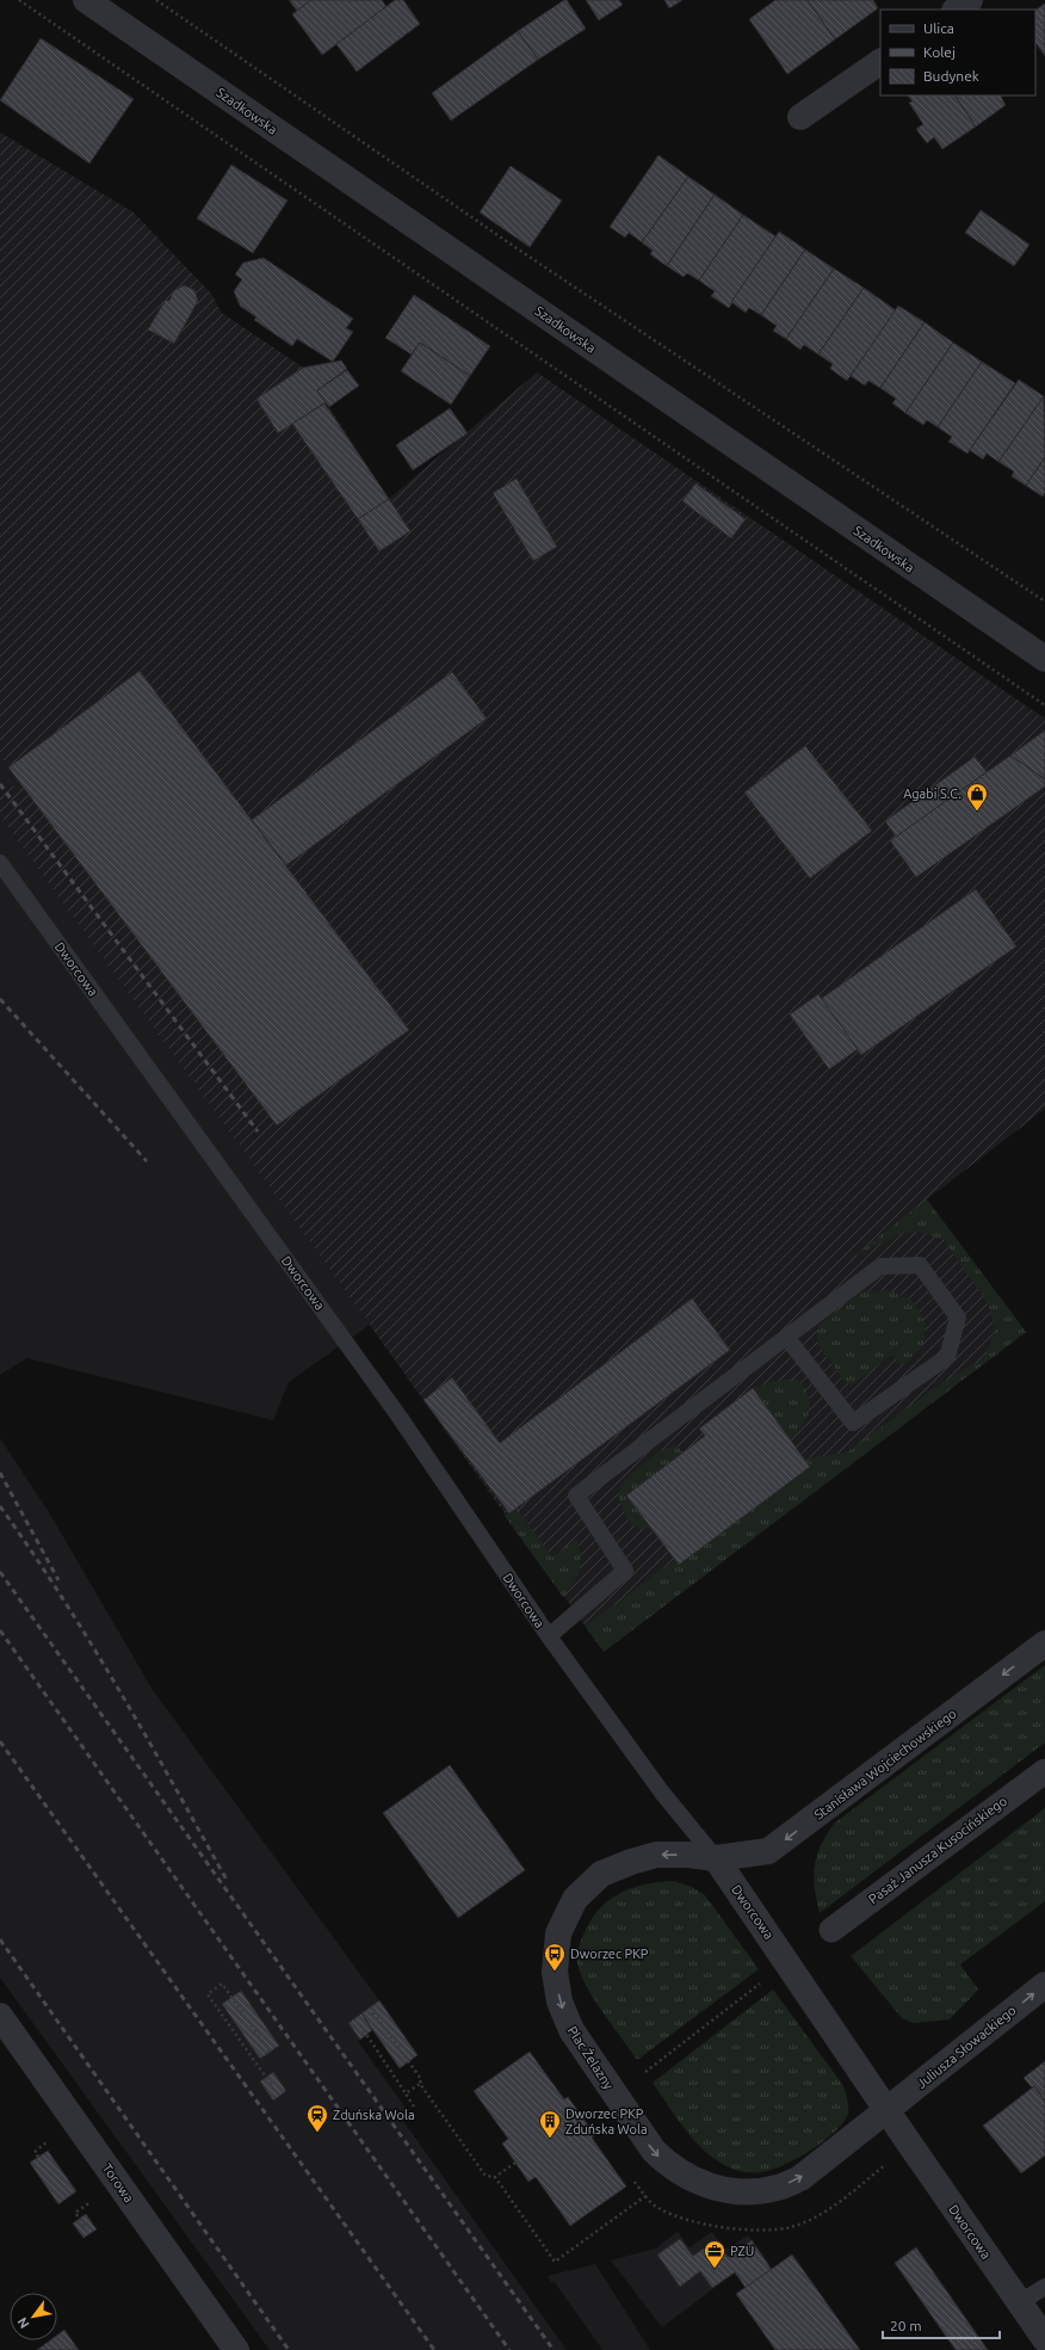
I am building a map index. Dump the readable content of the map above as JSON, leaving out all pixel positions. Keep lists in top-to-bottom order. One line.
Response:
{"streets":{"street":["Szadkowska","Dworcowa","Stanisława Wojciechowskiego","Pasaż Janusza Kusocińskiego","Juliusza Słowackiego","Plac Żelazny","Torowa"]},"crossings":[["Dworcowa","Stanisława Wojciechowskiego"],["Dworcowa","Juliusza Słowackiego"],["Dworcowa","Plac Żelazny"],["Stanisława Wojciechowskiego","Plac Żelazny"],["Juliusza Słowackiego","Plac Żelazny"]],"one_way":["Stanisława Wojciechowskiego","Juliusza Słowackiego"],"places":{"shop":["Agabi S.C."],"bus stop":["Dworzec PKP"],"station":["Zduńska Wola"],"building":["Dworzec PKP Zduńska Wola"],"office":["PZU"]},"legend":["Ulica","Kolej","Budynek"],"scale_bar":"20 m","north":"bottom left"}
